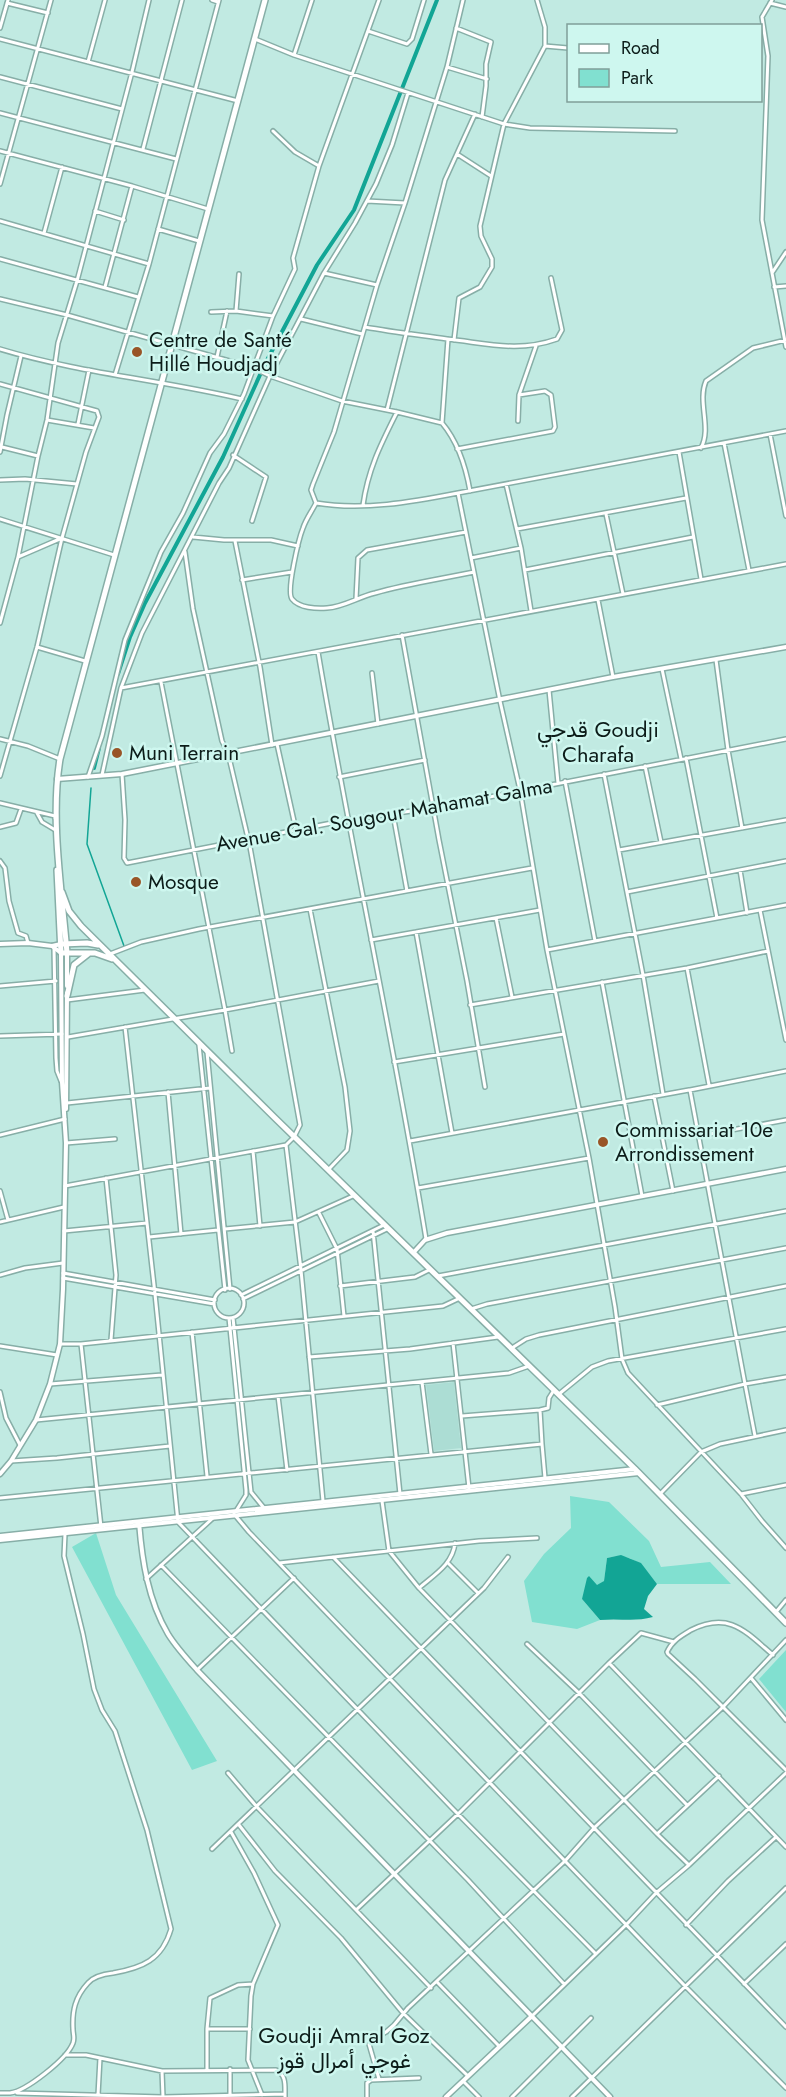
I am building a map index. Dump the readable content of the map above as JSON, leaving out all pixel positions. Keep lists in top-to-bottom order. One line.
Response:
{"streets":{"street":["Avenue Gal. Sougour Mahamat Galma"]},"districts":["قدجي Goudji Charafa","Goudji Amral Goz غوجي أمرال قوز"],"places":["Centre de Santé Hillé Houdjadj","Muni Terrain","Mosque","Commissariat 10e Arrondissement"],"legend":["Road","Park"]}
